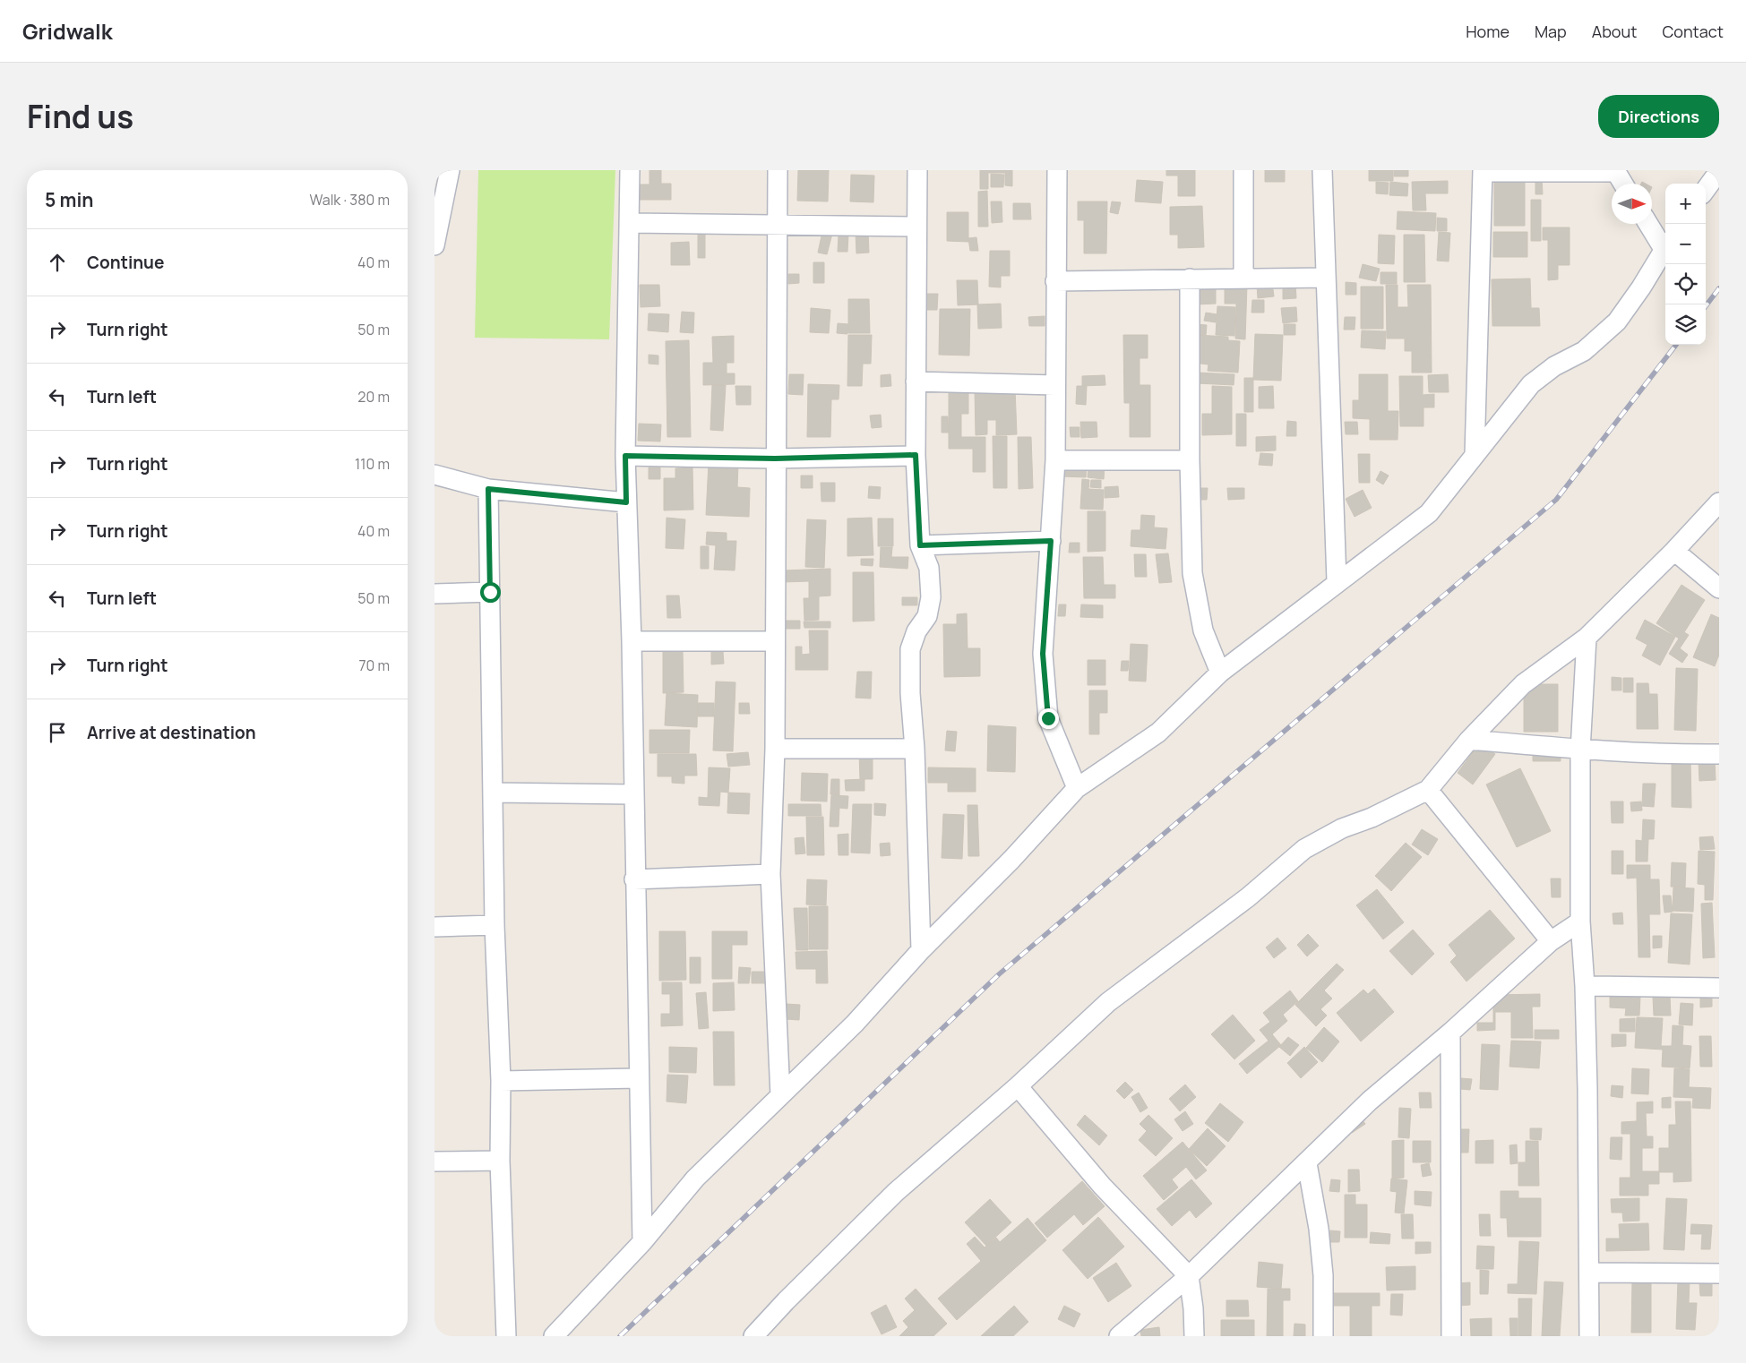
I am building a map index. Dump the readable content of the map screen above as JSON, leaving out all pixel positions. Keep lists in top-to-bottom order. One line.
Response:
{"north":"right","page":{"header":"Gridwalk","nav":["Home","Map","About","Contact"],"title":"Find us","buttons":"Directions","heading":["5 min","Walk · 380 m"],"map_buttons":["+","−"],"list":[["Continue","40 m"],["Turn right","50 m"],["Turn left","20 m"],["Turn right","110 m"],["Turn right","40 m"],["Turn left","50 m"],["Turn right","70 m"],"Arrive at destination"]}}
